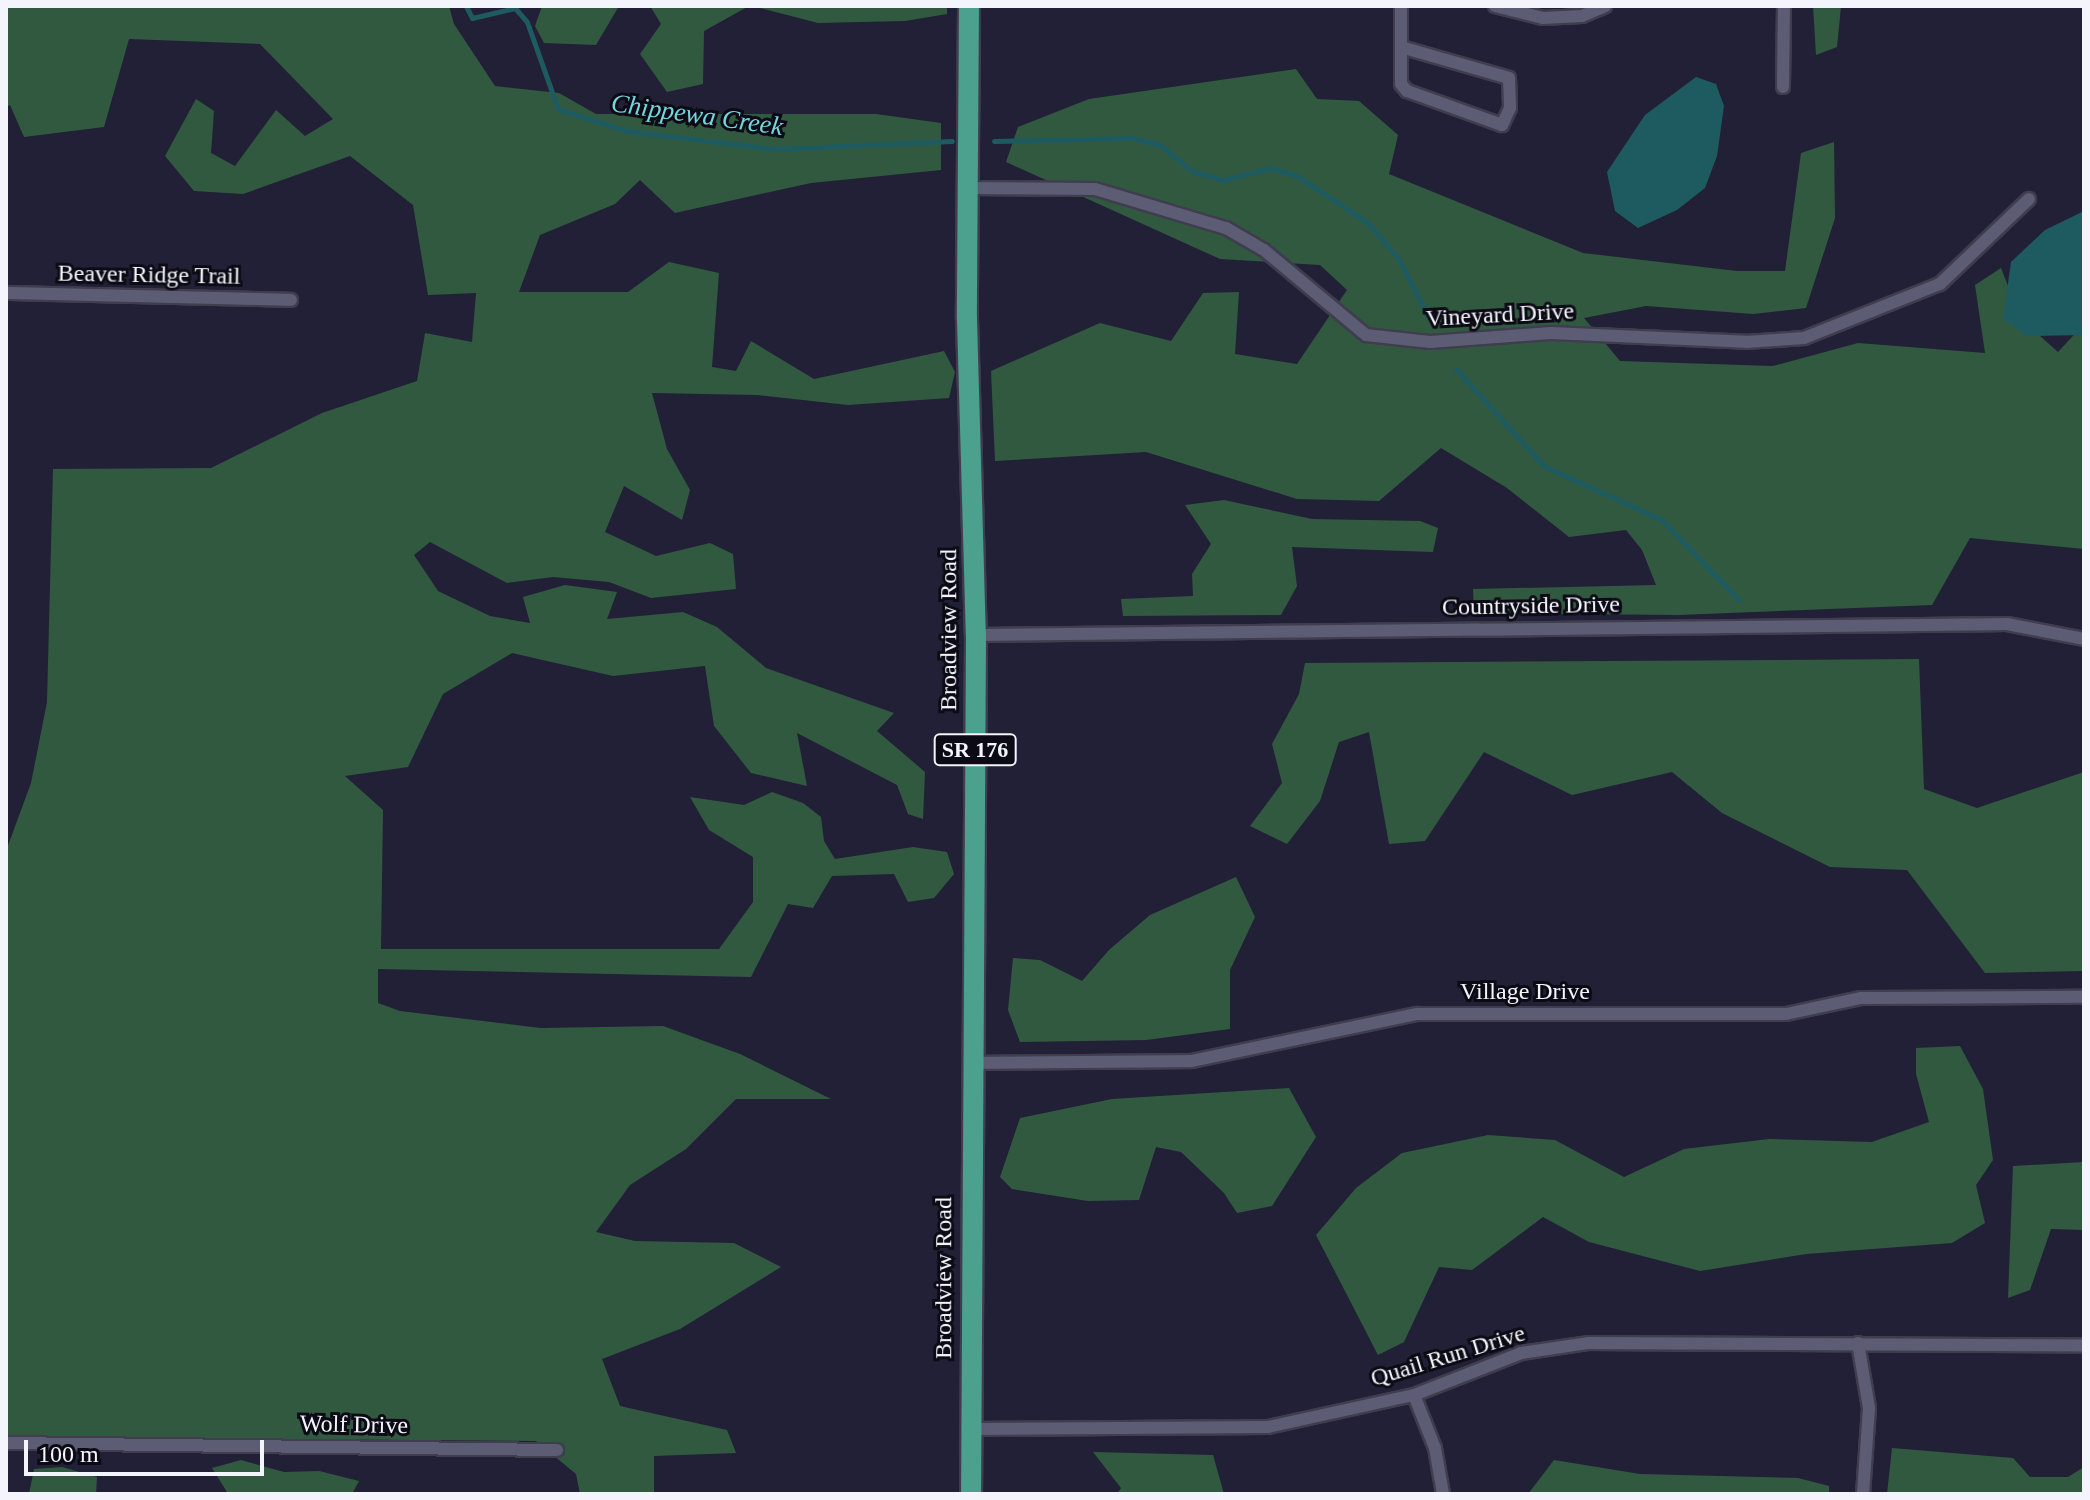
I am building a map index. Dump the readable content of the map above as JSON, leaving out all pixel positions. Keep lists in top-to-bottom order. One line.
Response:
{"streets":{"main road":["Broadview Road","SR 176"],"street":["Beaver Ridge Trail","Vineyard Drive","Countryside Drive","Village Drive","Quail Run Drive","Wolf Drive"]},"crossings":[["Vineyard Drive","Broadview Road"],["Countryside Drive","Broadview Road"],["Broadview Road","Village Drive"],["Broadview Road","Quail Run Drive"]],"water":["Chippewa Creek"],"scale_bar":"100 m"}
